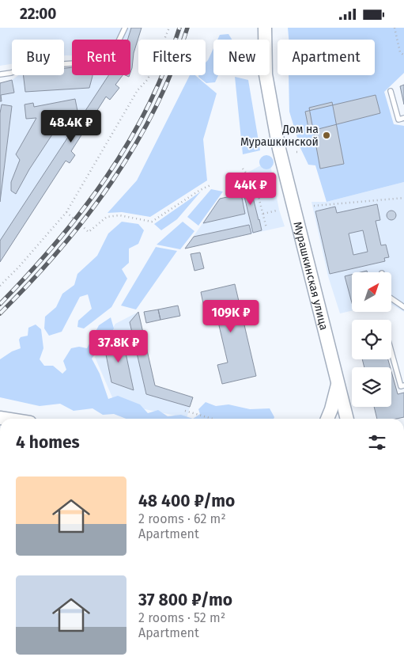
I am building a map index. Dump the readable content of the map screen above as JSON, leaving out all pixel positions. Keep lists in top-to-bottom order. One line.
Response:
{"streets":{"main road":["Мурашкинская улица"]},"places":["Дом на Мурашкинской"],"north":"top right","page":{"status":"22:00","chip":["Buy","Rent","Filters","New","Apartment"],"price":["48.4K ₽","44K ₽","109K ₽","37.8K ₽"],"heading":"4 homes","list":[{"name":"48 400 ₽/mo","note":"2 rooms · 62 m² · Apartment"},{"name":"37 800 ₽/mo","note":"2 rooms · 52 m² · Apartment"}]}}
